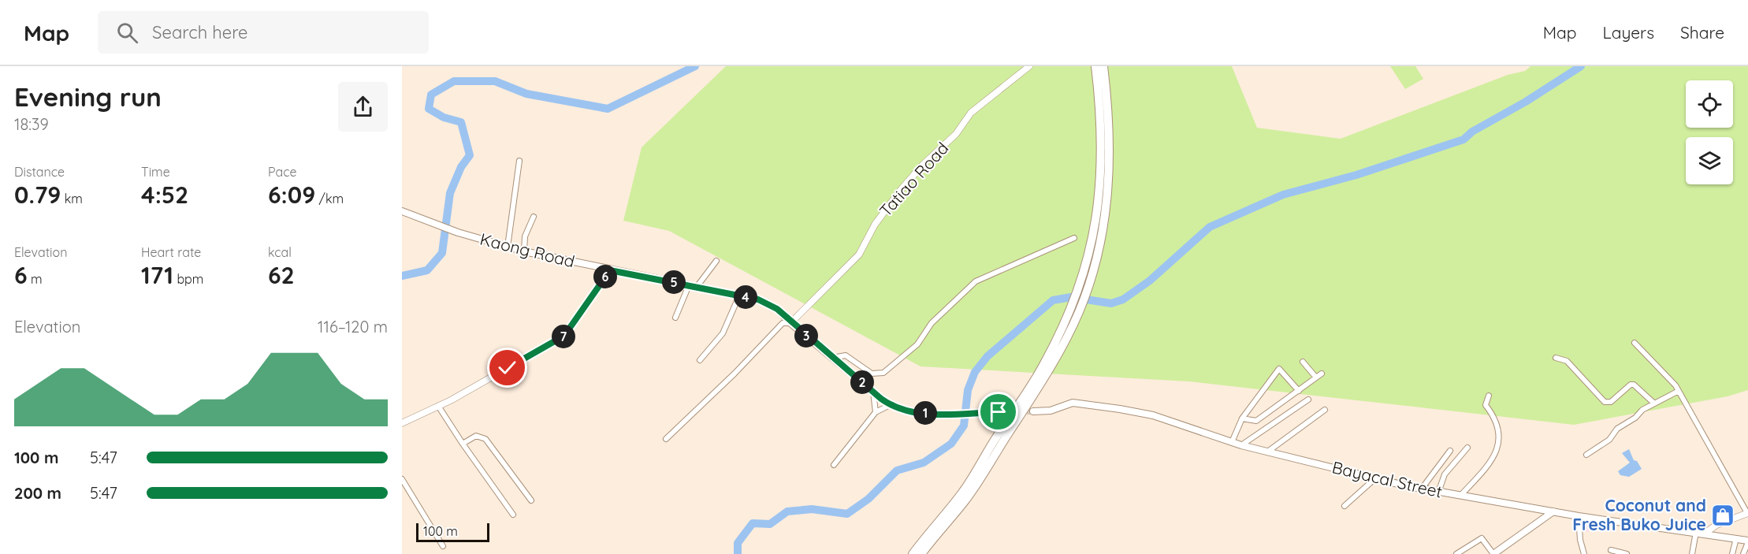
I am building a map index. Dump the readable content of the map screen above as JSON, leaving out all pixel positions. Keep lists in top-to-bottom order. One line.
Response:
{"streets":{"main road":["Kaong Road","Bayacal Street"],"street":["Tatiao Road"]},"crossings":[["Tatiao Road","Kaong Road"]],"places":{"shop":["Coconut and Fresh Buko Juice"]},"scale_bar":"100 m","page":{"header":"Map","search":"Search here","nav":["Map","Layers","Share"],"heading":["Evening run","18:39"],"stats":[["Distance","0.79 km"],["Time","4:52"],["Pace","6:09 /km"],["Elevation","6 m"],["Heart rate","171 bpm"],["kcal","62"]],"pins":["6","5","4","3","7","2","1"],"chart":["Elevation","116–120 m"],"list":[{"name":"100 m","note":"5:47"},{"name":"200 m","note":"5:47"}],"scale":"100 m"}}
